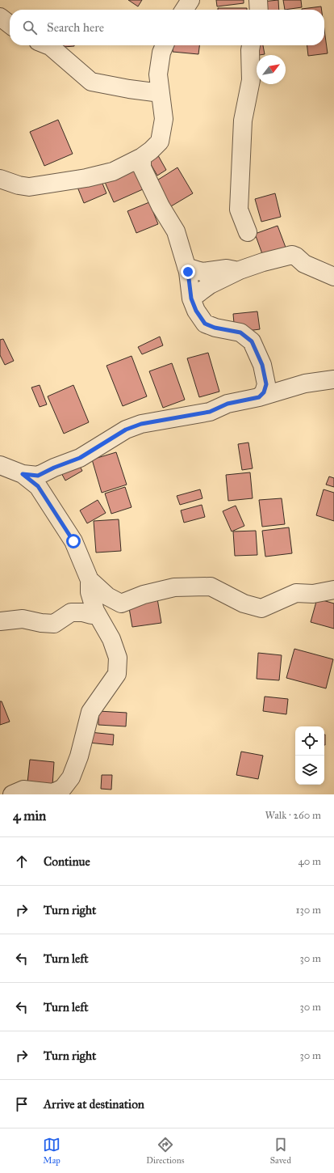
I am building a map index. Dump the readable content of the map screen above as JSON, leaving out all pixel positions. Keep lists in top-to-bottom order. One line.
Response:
{"north":"top right","page":{"search":"Search here","heading":["4 min","Walk · 260 m"],"list":[["Continue","40 m"],["Turn right","130 m"],["Turn left","30 m"],["Turn left","30 m"],["Turn right","30 m"],"Arrive at destination"],"nav":["Map","Directions","Saved"]}}
